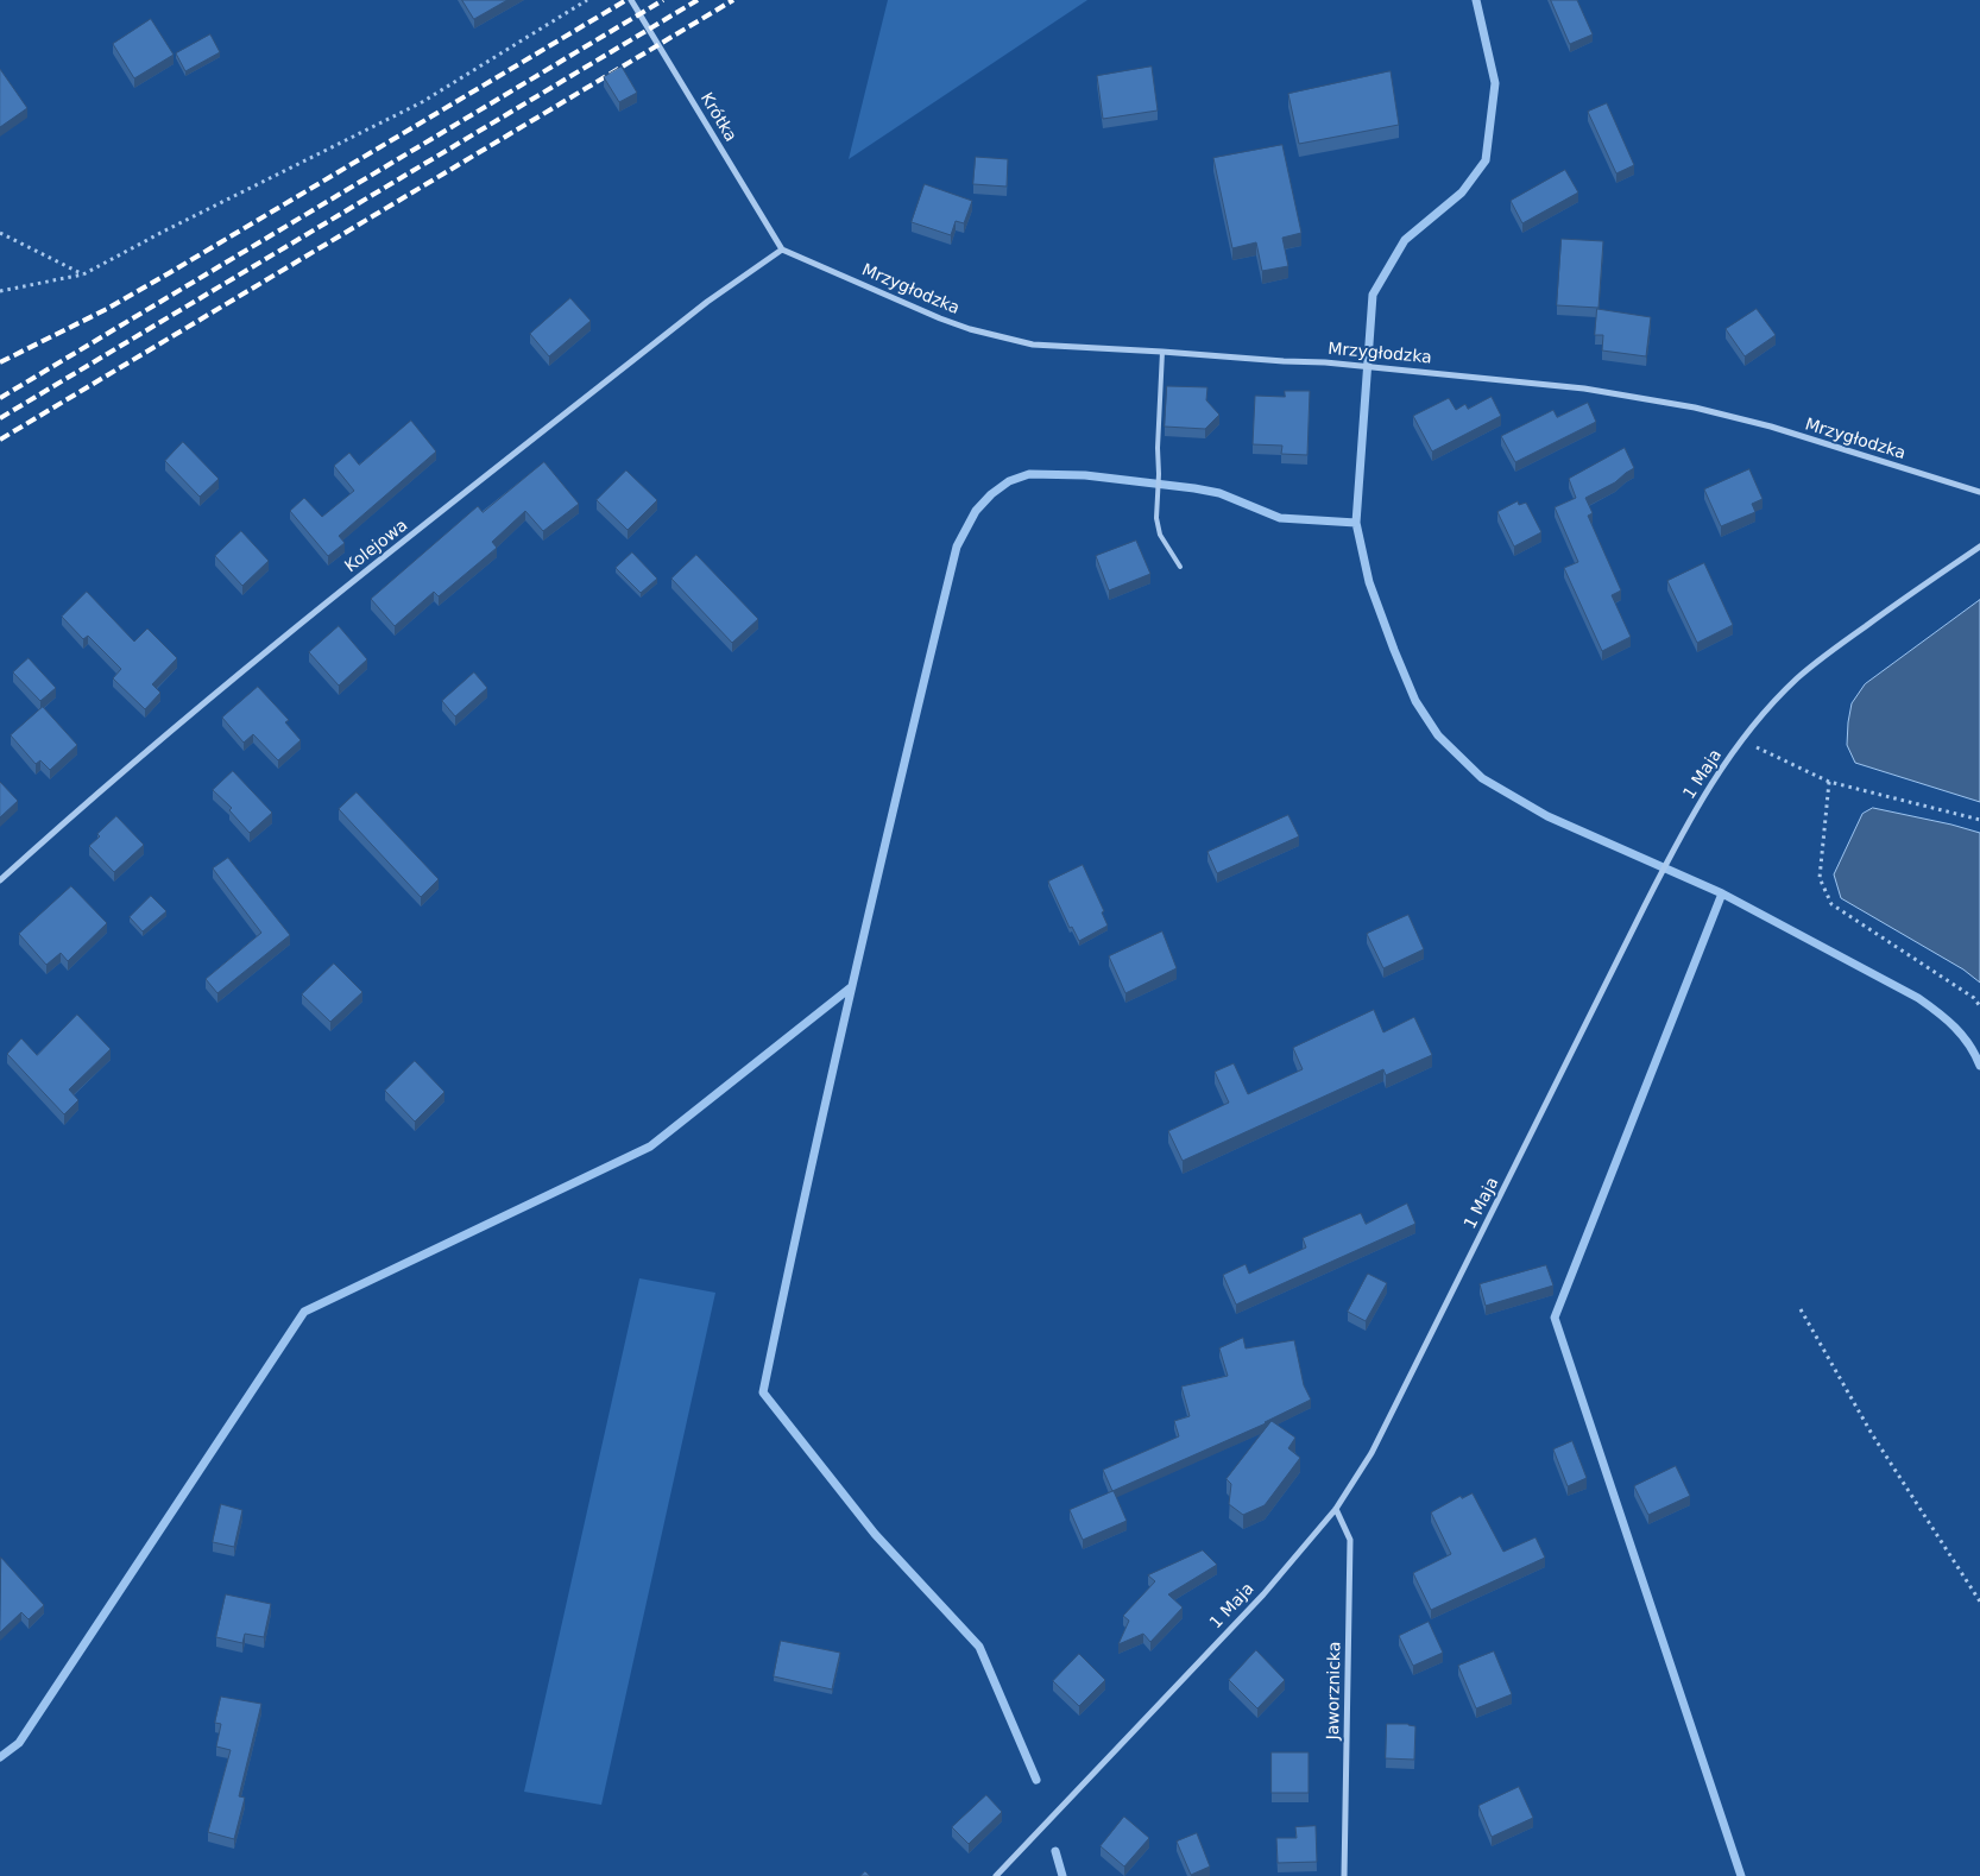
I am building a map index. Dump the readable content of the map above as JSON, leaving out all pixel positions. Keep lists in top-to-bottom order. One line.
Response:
{"streets":{"street":["Krótka","Mrzygłodzka","Kolejowa","1 Maja","Jaworznicka"]},"crossings":[["Krótka","Mrzygłodzka"],["Krótka","Kolejowa"],["Mrzygłodzka","Kolejowa"],["1 Maja","Jaworznicka"]]}
